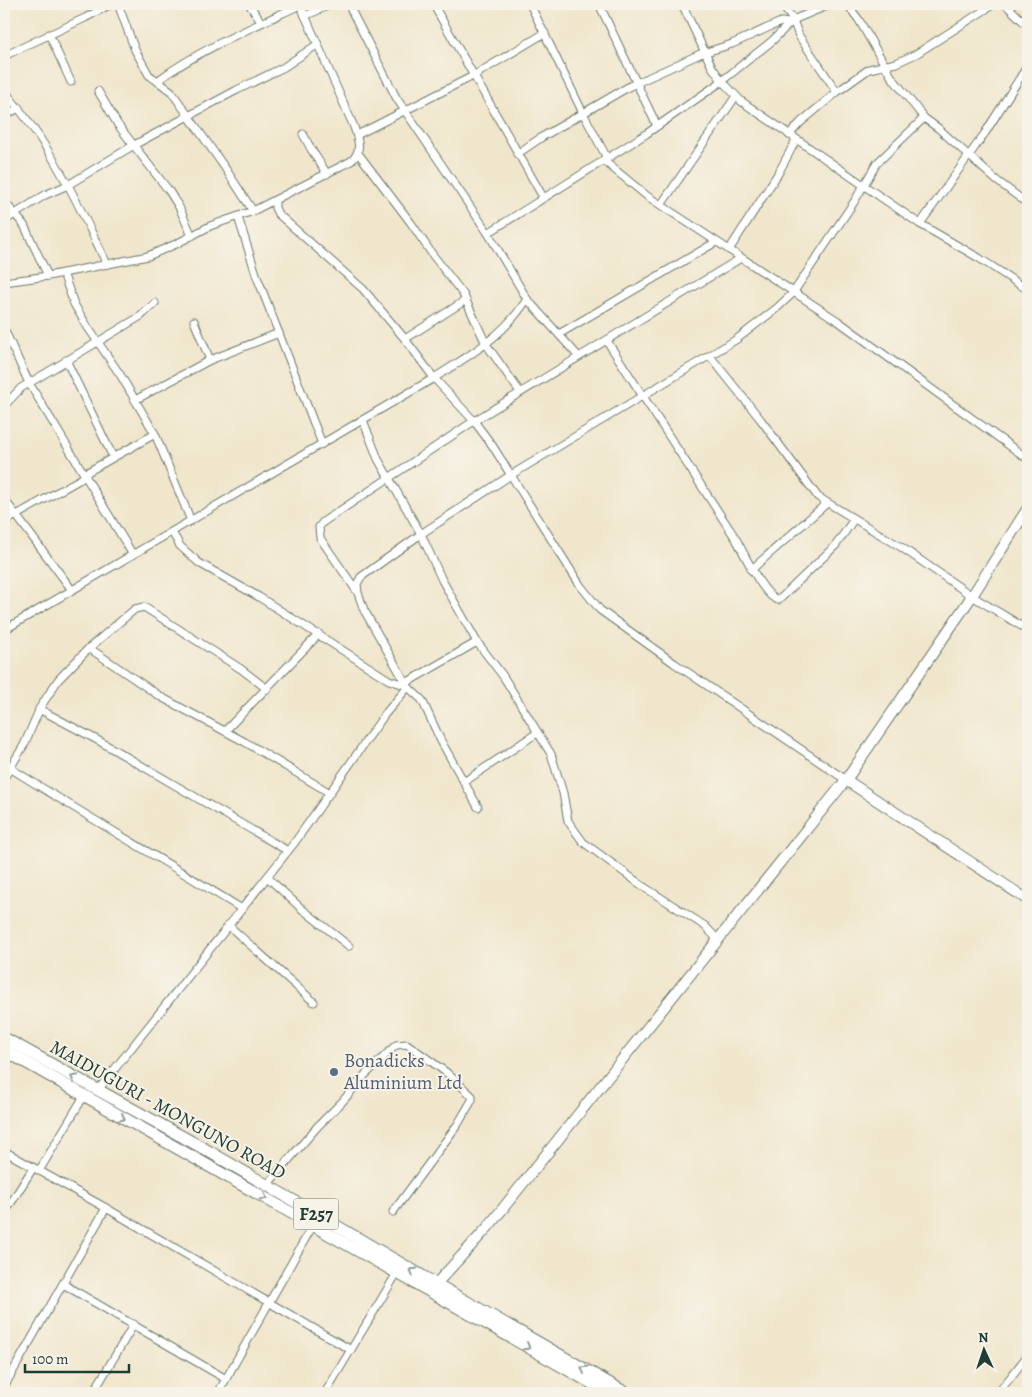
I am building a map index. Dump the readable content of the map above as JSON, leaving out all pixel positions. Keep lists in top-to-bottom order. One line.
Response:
{"streets":{"main road":["MAIDUGURI - MONGUNO ROAD","F257"]},"places":["Bonadicks Aluminium Ltd"],"scale_bar":"100 m","north":"top"}
